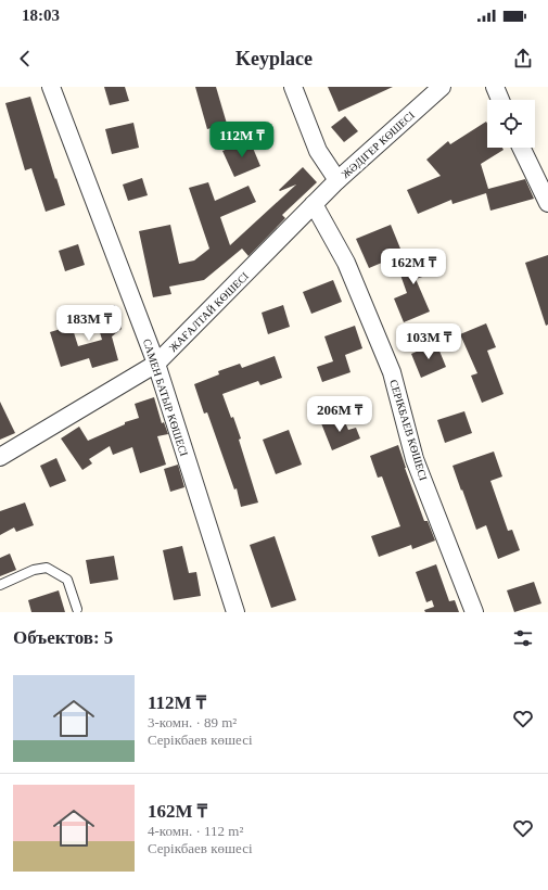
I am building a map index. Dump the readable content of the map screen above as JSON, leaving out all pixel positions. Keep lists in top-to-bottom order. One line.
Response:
{"streets":{"street":["ЖӘДІГЕР КӨШЕСІ","ЖАҒАЛТАЙ КӨШЕСІ","САМЕН БАТЫР КӨШЕСІ","СЕРІКБАЕВ КӨШЕСІ"]},"crossings":[["ЖӘДІГЕР КӨШЕСІ","ЖАҒАЛТАЙ КӨШЕСІ"],["ЖӘДІГЕР КӨШЕСІ","СЕРІКБАЕВ КӨШЕСІ"],["ЖАҒАЛТАЙ КӨШЕСІ","САМЕН БАТЫР КӨШЕСІ"],["ЖАҒАЛТАЙ КӨШЕСІ","СЕРІКБАЕВ КӨШЕСІ"]],"page":{"status":"18:03","header":"Keyplace","price":["112M ₸","162M ₸","183M ₸","103M ₸","206M ₸"],"heading":"Объектов: 5","list":[{"name":"112M ₸","note":"3-комн. · 89 m² · Серікбаев көшесі"},{"name":"162M ₸","note":"4-комн. · 112 m² · Серікбаев көшесі"}]}}
